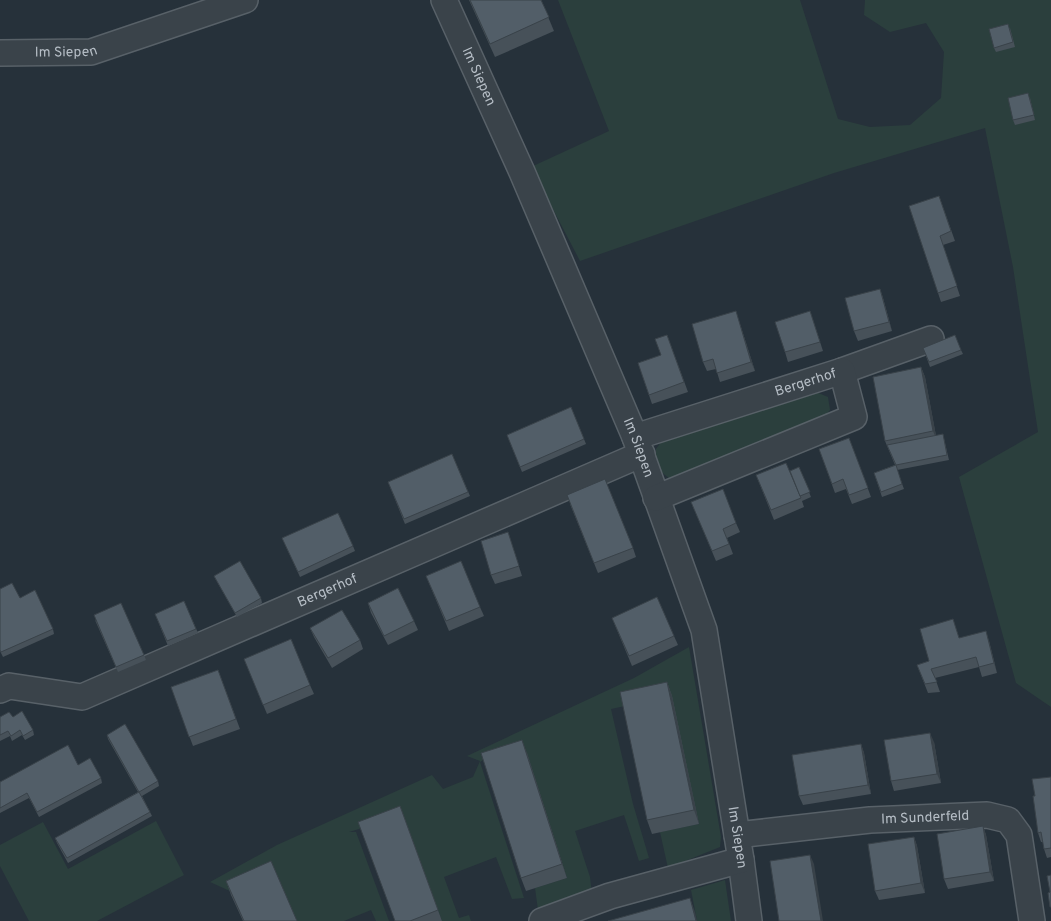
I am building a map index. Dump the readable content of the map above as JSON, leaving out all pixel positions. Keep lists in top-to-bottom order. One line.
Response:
{"streets":{"street":["Im Siepen","Bergerhof","Im Sunderfeld"]},"crossings":[["Im Siepen","Bergerhof"],["Im Siepen","Im Sunderfeld"]]}
